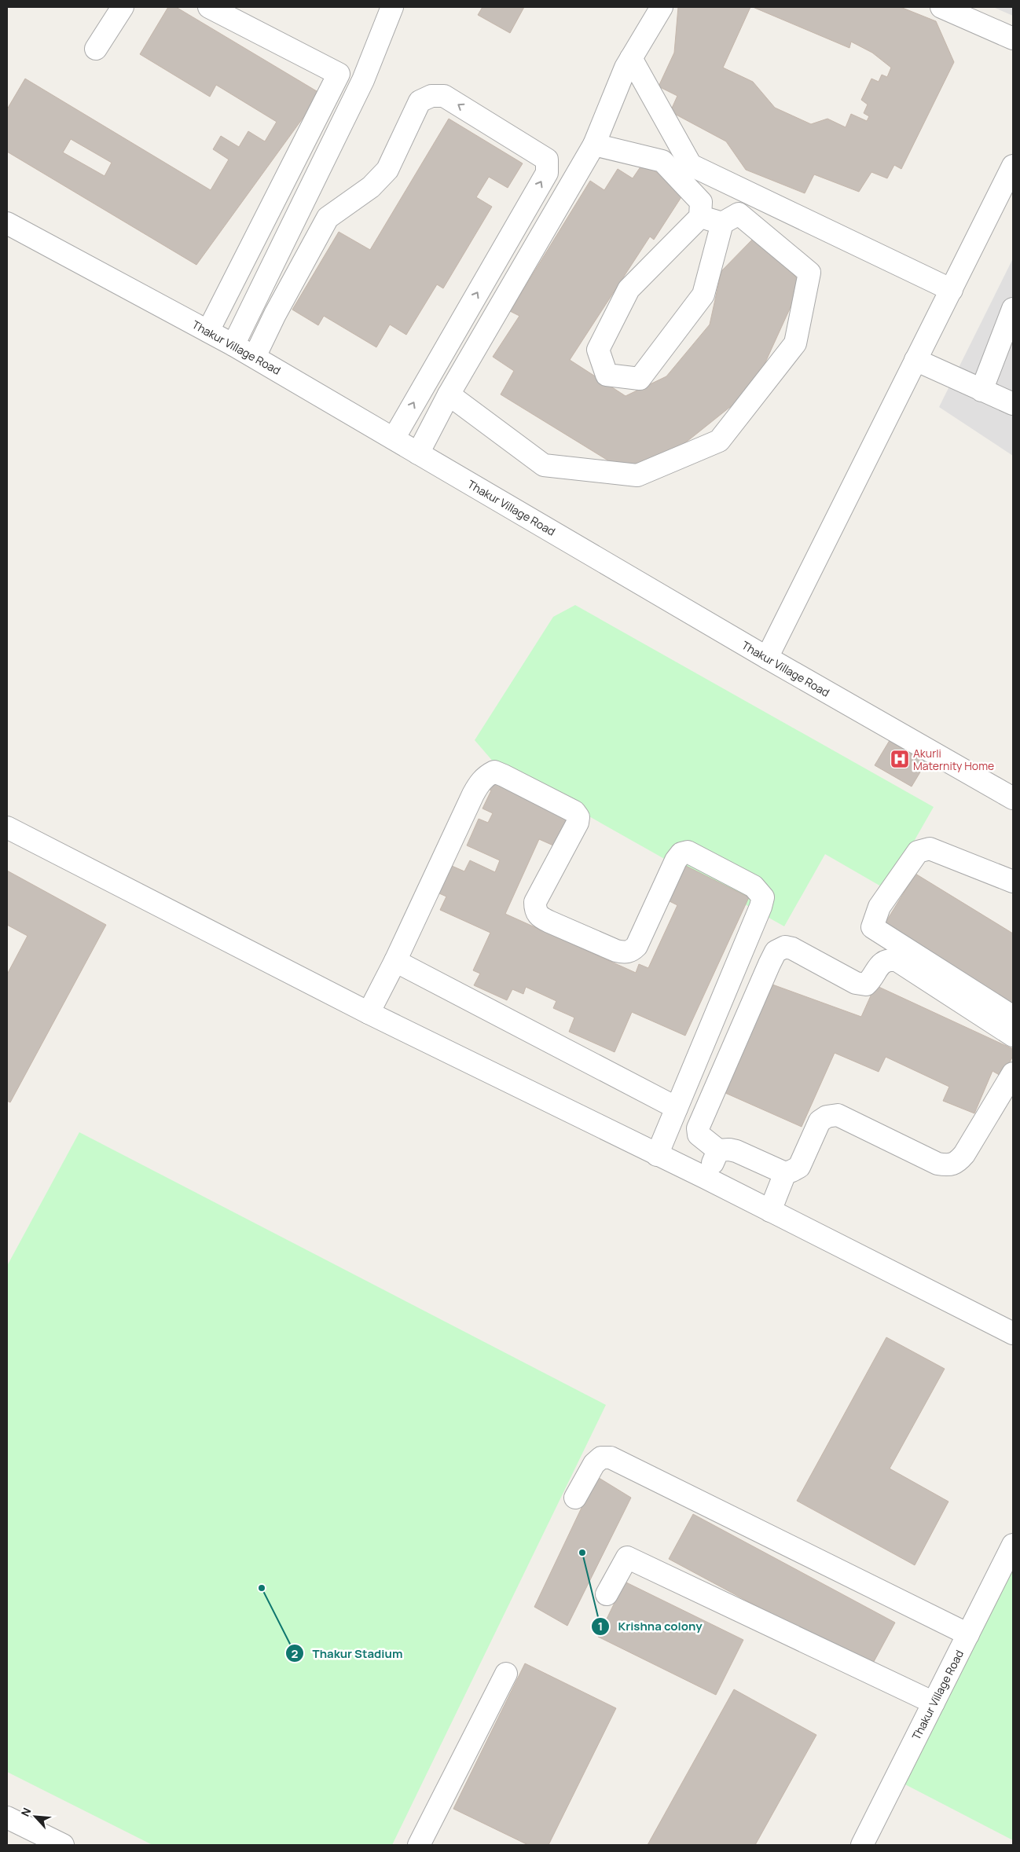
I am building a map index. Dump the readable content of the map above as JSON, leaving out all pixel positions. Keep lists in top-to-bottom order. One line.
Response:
{"streets":{"street":["Thakur Village Road"]},"places":{"hospital":["Akurli Maternity Home"],"other":["Krishna colony","Thakur Stadium"]},"north":"top left"}
